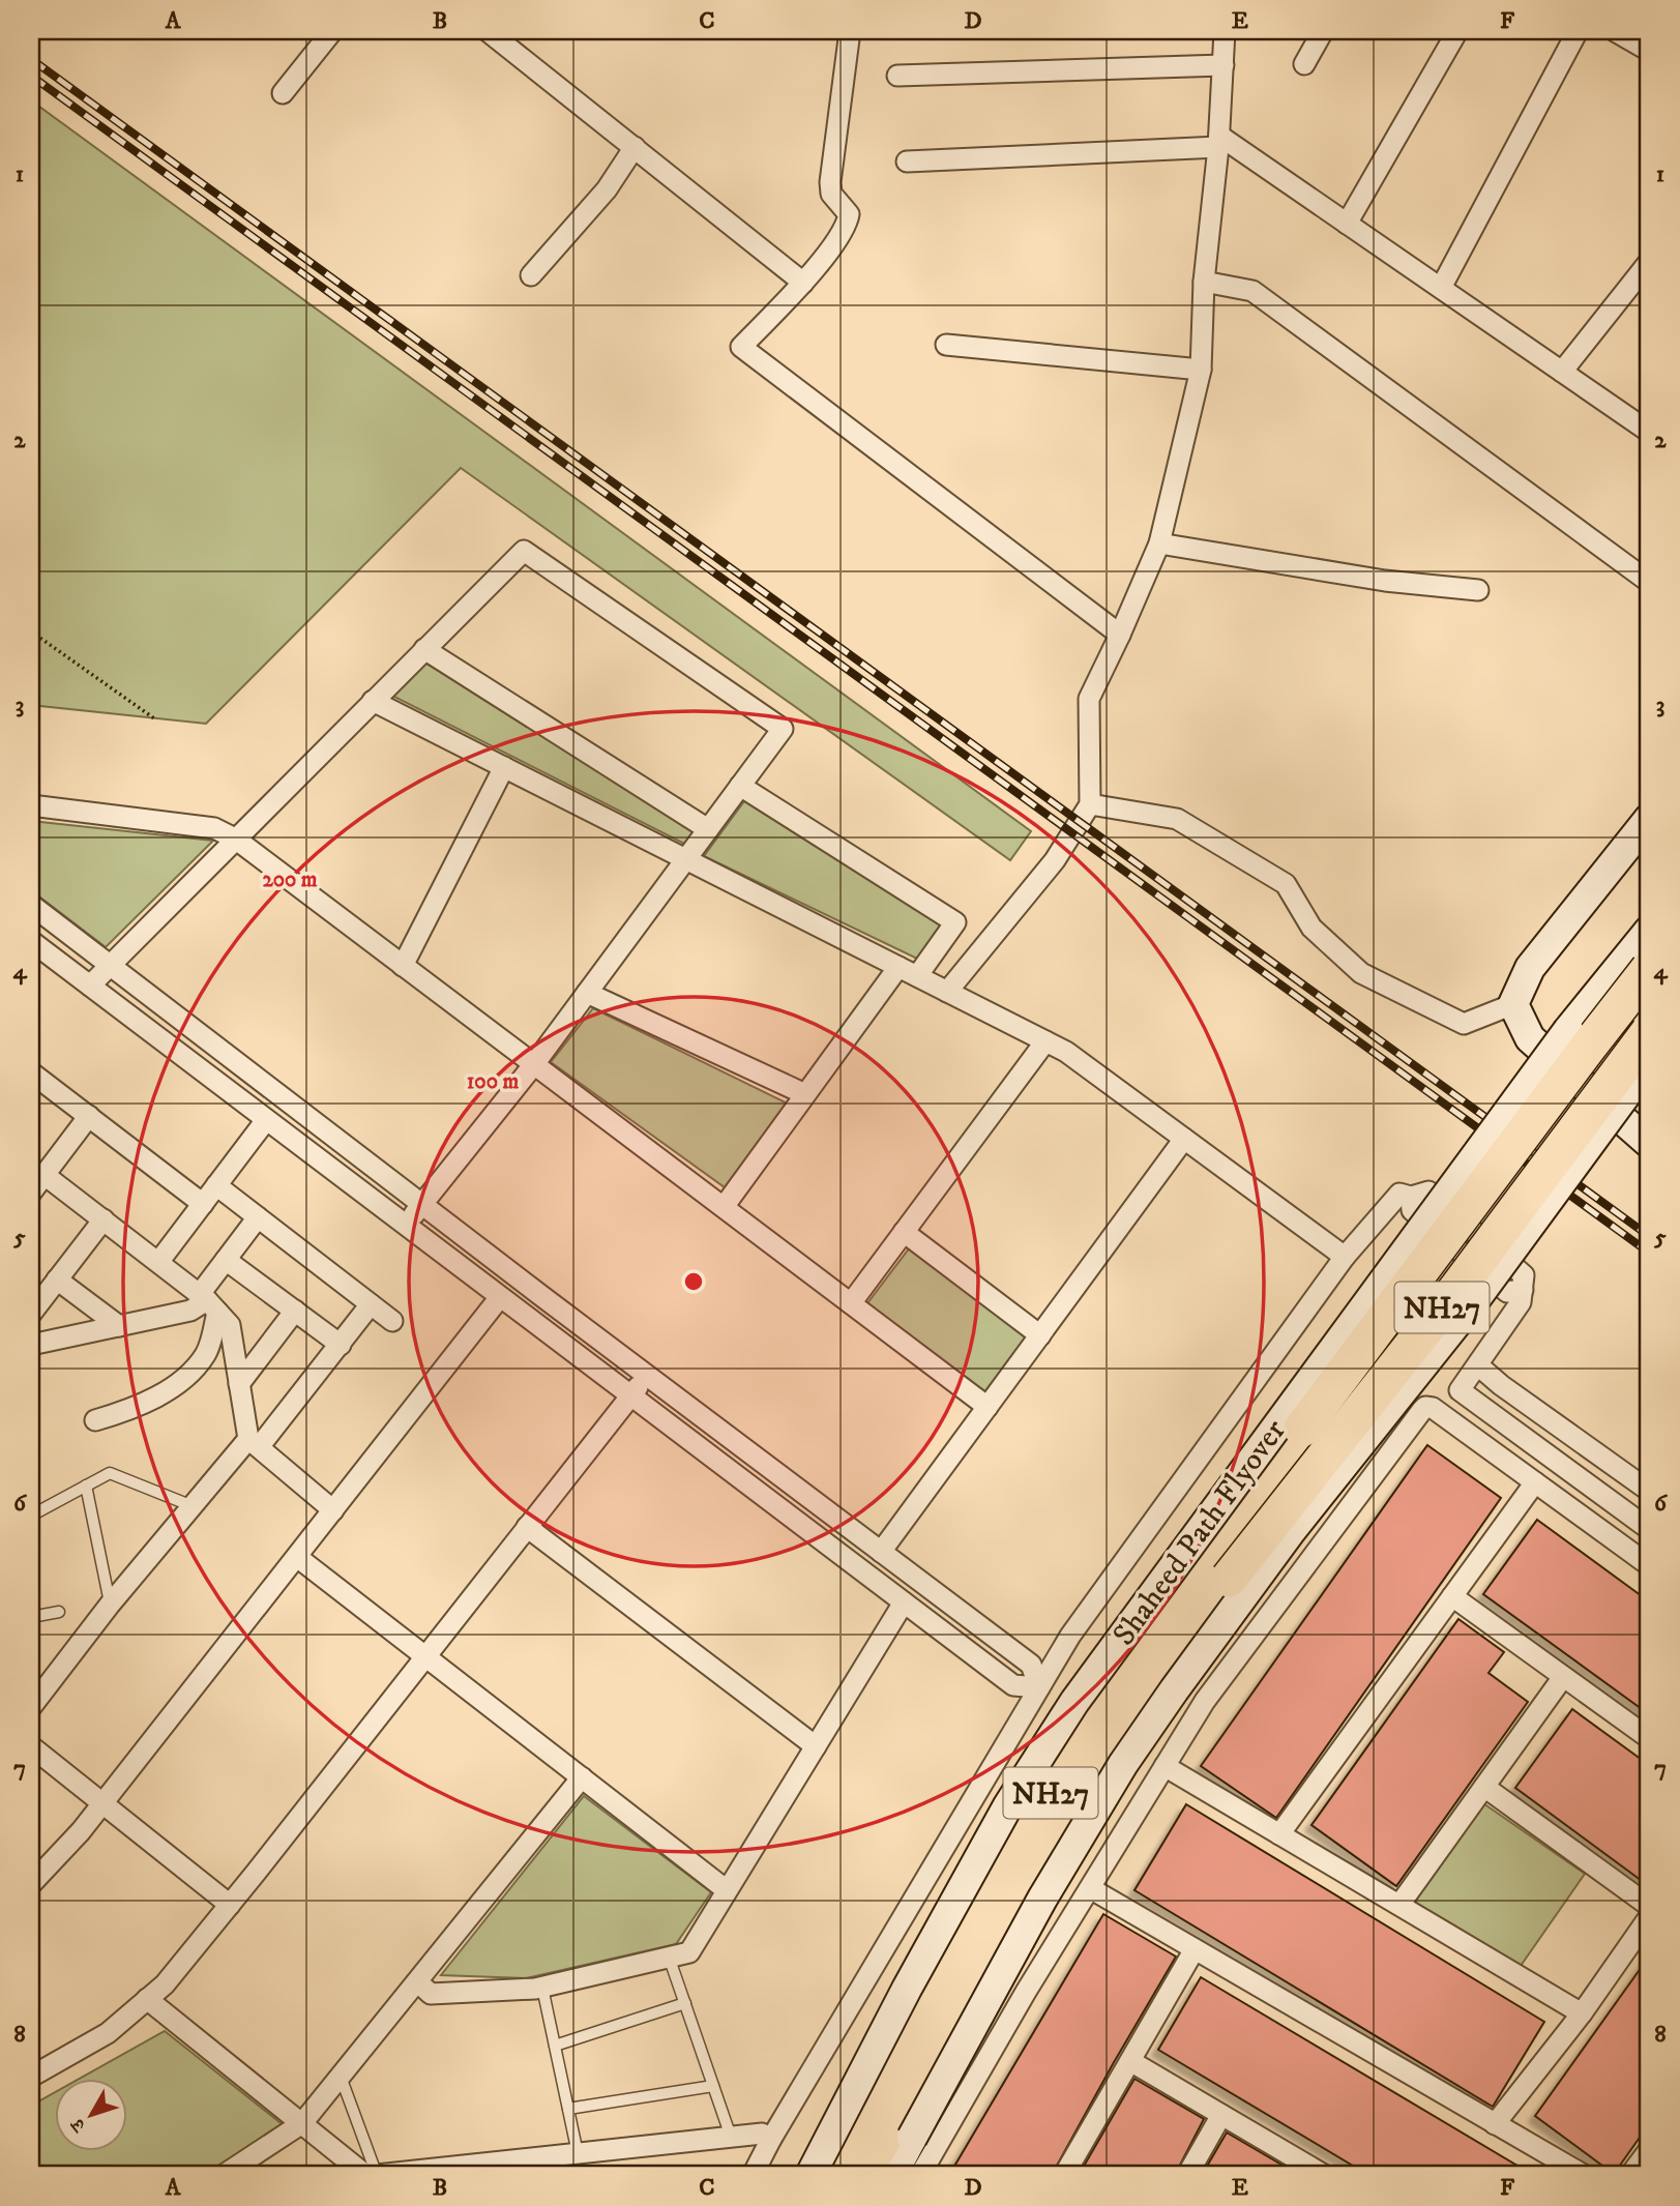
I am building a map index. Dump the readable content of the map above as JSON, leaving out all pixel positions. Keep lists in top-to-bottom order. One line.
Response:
{"streets":{"highway":["NH27","Shaheed Path Flyover"]},"north":"bottom left","grid":{"columns":["A","B","C","D","E","F"],"rows":["1","2","3","4","5","6","7","8"]},"rings":["200 m","100 m"]}
